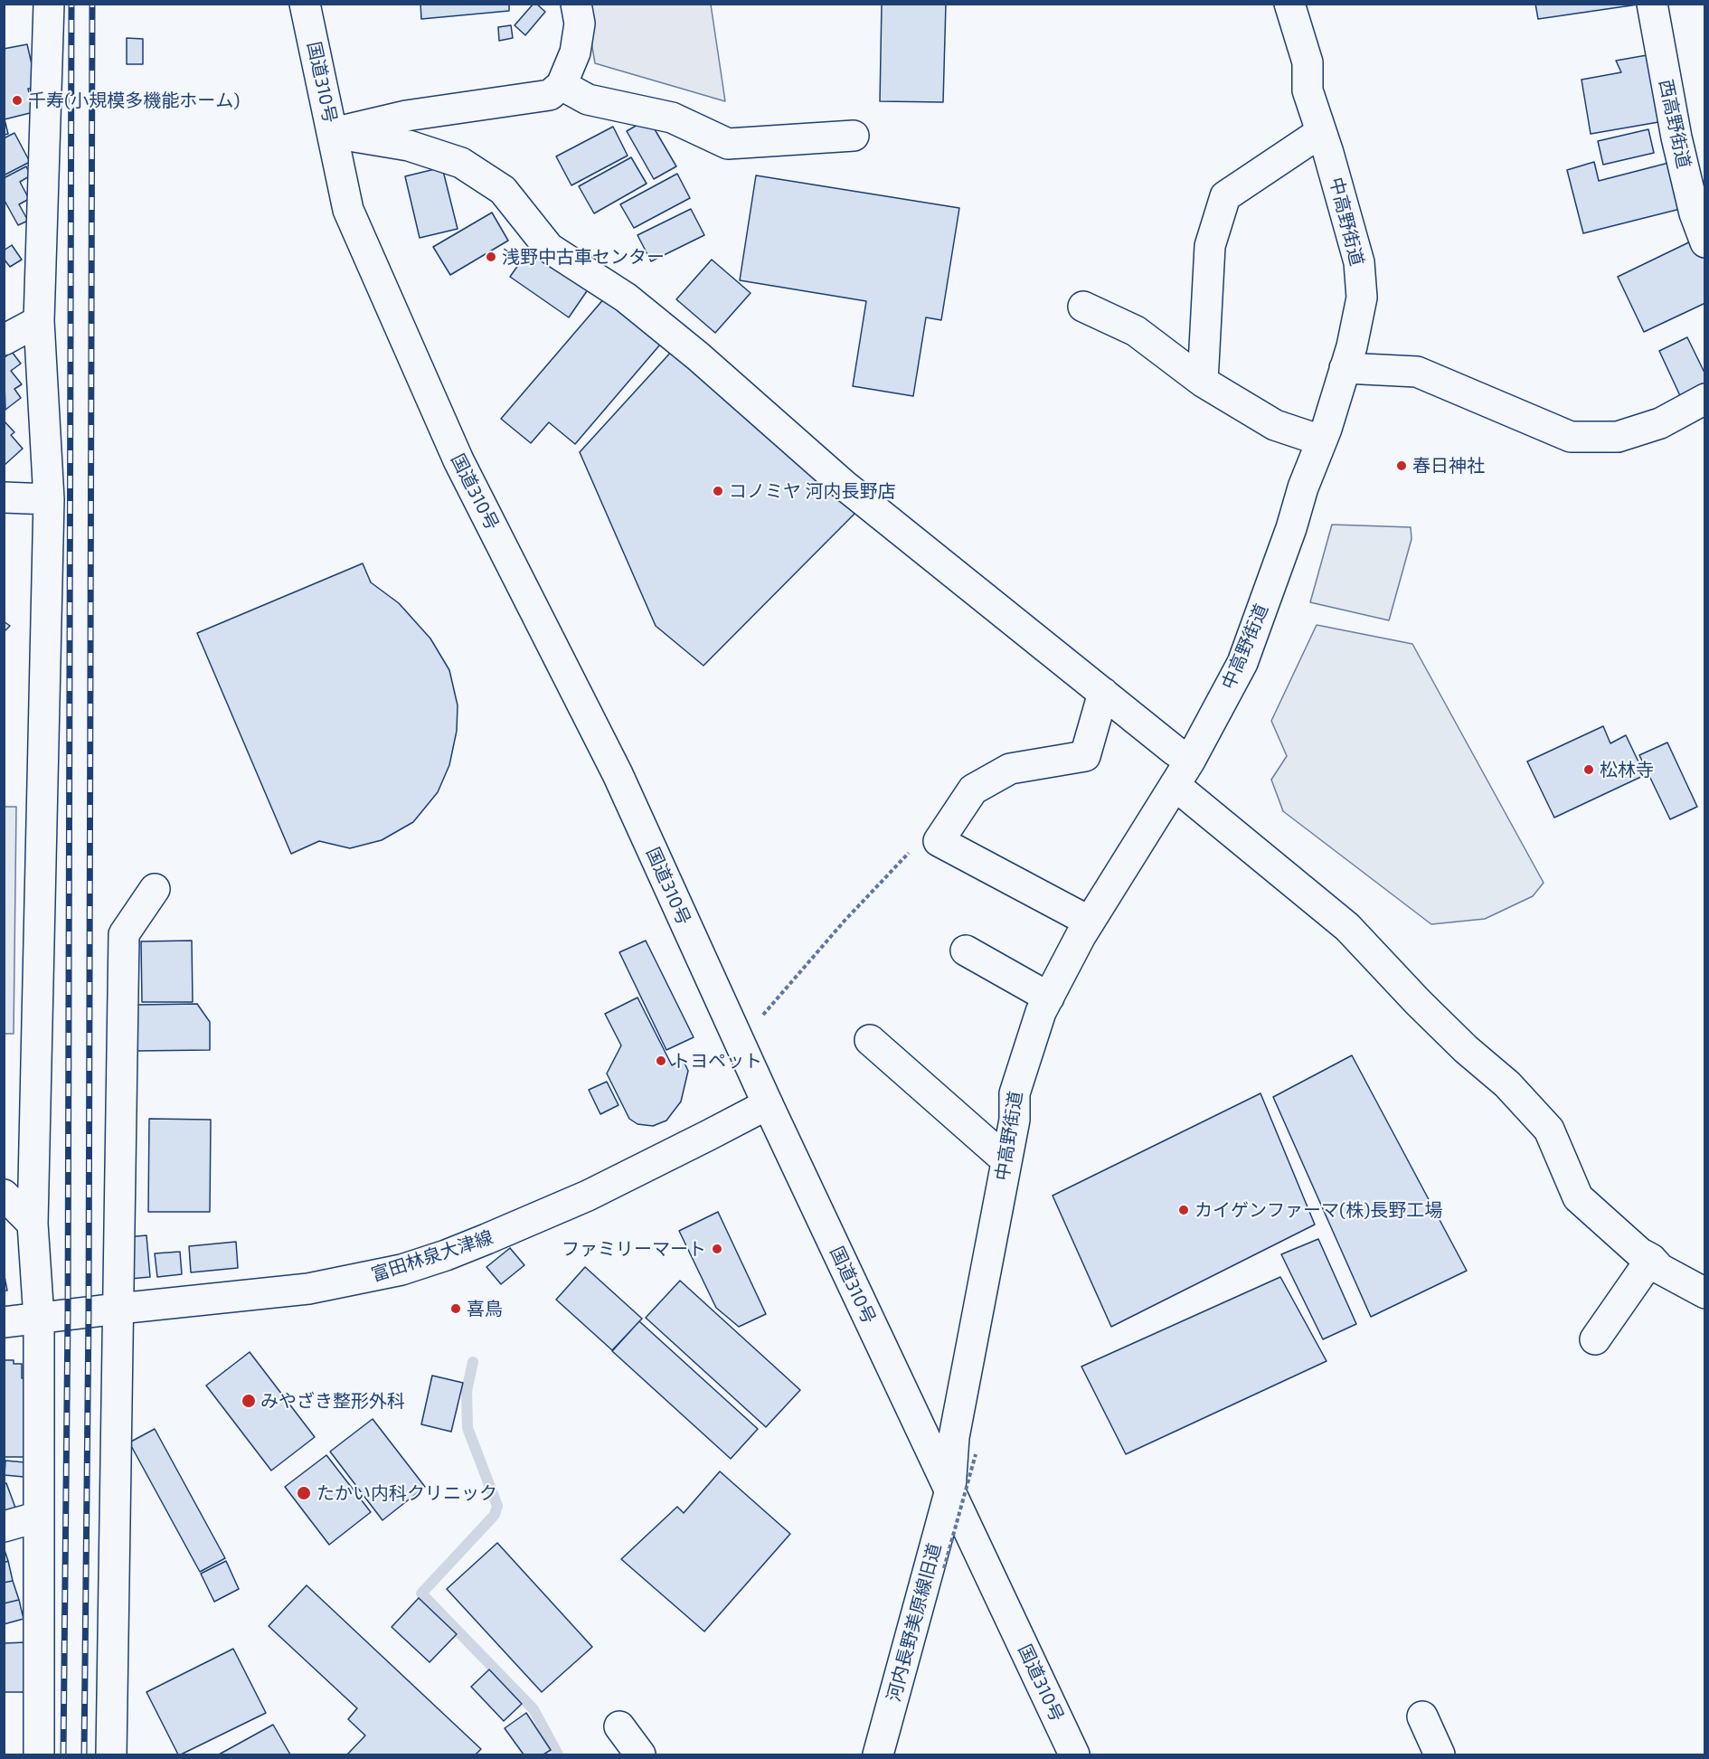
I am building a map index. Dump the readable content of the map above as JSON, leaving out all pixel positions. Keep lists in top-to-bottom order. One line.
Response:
{"streets":{"main road":["国道310号","西高野街道","中高野街道","富田林泉大津線","河内長野美原線旧道"]},"crossings":[["国道310号","中高野街道"],["国道310号","富田林泉大津線"],["国道310号","河内長野美原線旧道"],["中高野街道","河内長野美原線旧道"]],"places":["千寿(小規模多機能ホーム)","浅野中古車センター","春日神社","コノミヤ 河内長野店","松林寺","トヨペット","カイゲンファーマ(株)長野工場","ファミリーマート","喜鳥","みやざき整形外科","たかい内科クリニック"]}
